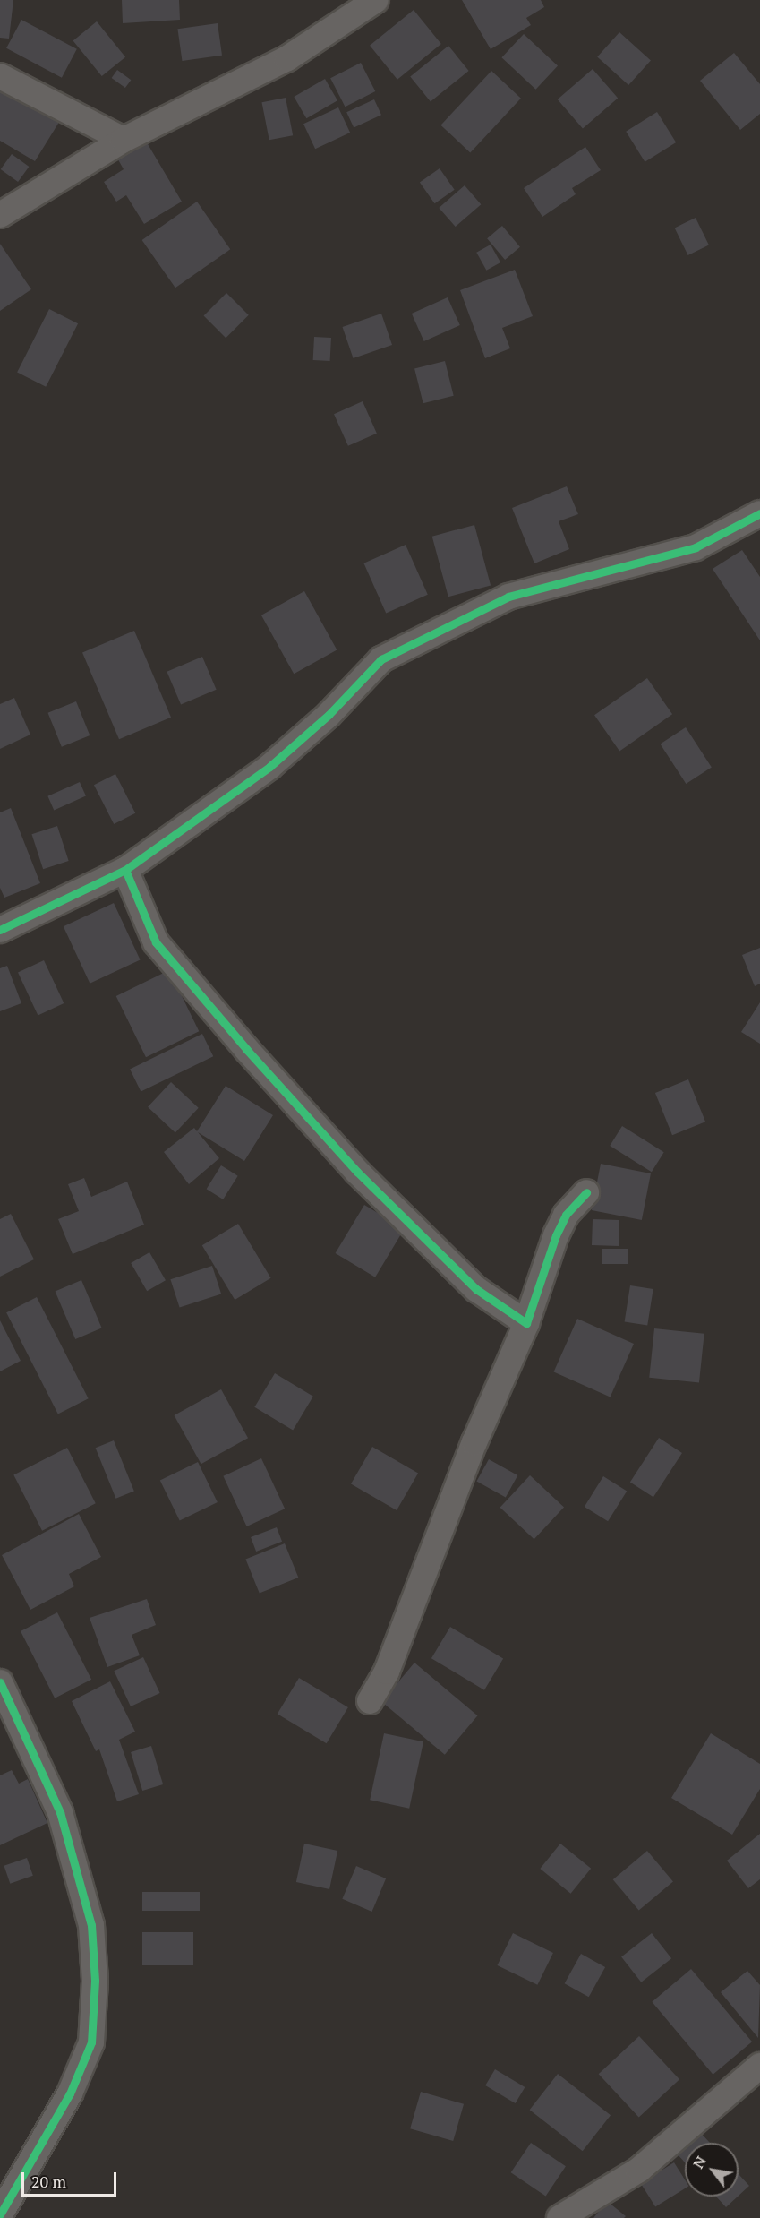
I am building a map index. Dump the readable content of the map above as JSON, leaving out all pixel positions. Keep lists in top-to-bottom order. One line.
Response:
{"scale_bar":"20 m","north":"top left"}
